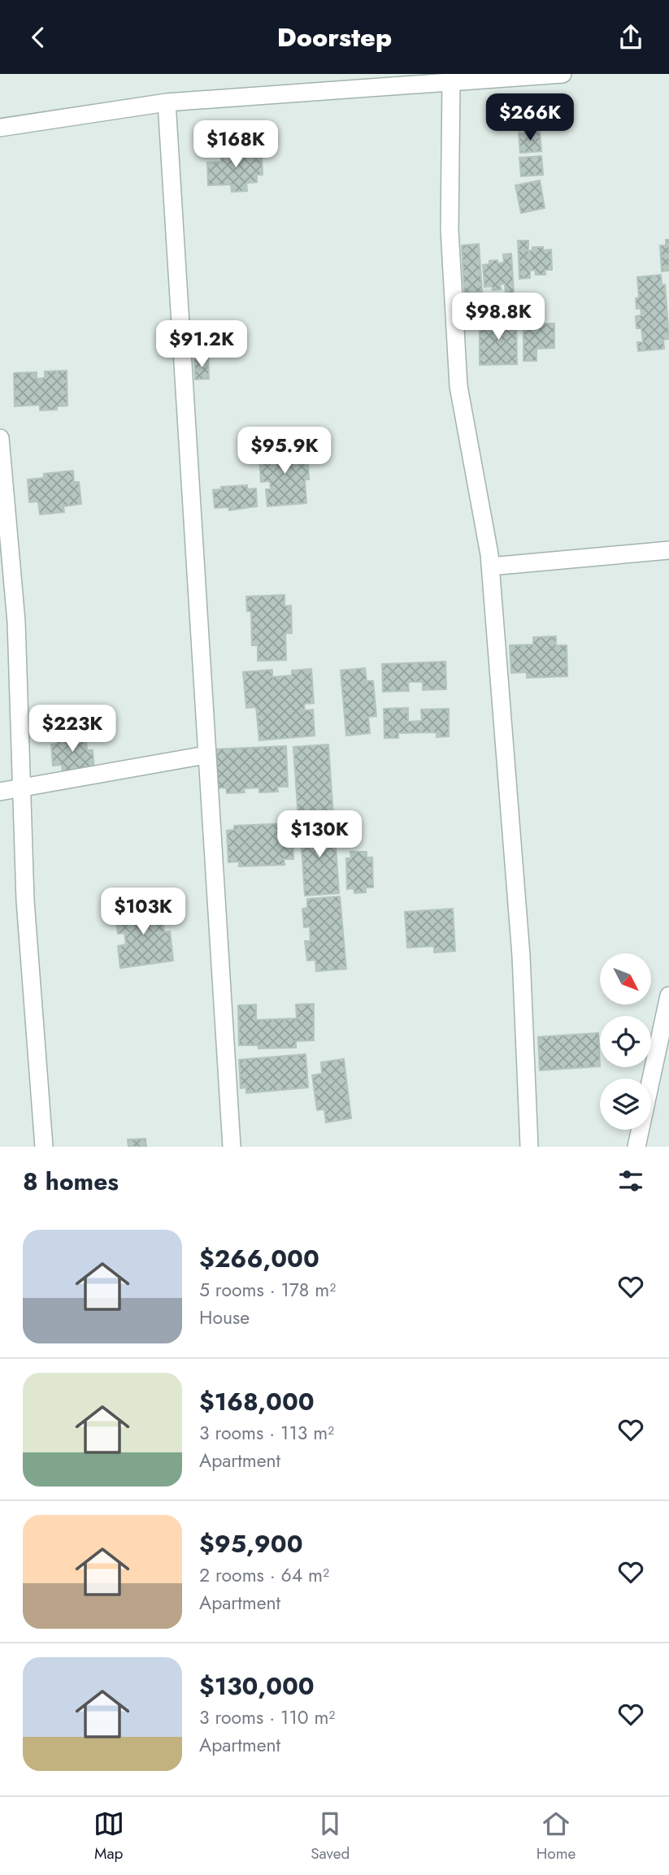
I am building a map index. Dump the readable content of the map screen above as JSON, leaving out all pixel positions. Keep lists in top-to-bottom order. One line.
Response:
{"north":"bottom right","page":{"header":"Doorstep","price":["$266K","$168K","$98.8K","$91.2K","$95.9K","$223K","$130K","$103K"],"heading":"8 homes","list":[{"name":"$266,000","note":"5 rooms · 178 m² · House"},{"name":"$168,000","note":"3 rooms · 113 m² · Apartment"},{"name":"$95,900","note":"2 rooms · 64 m² · Apartment"},{"name":"$130,000","note":"3 rooms · 110 m² · Apartment"}],"tabs":["Map","Saved","Home"]}}
